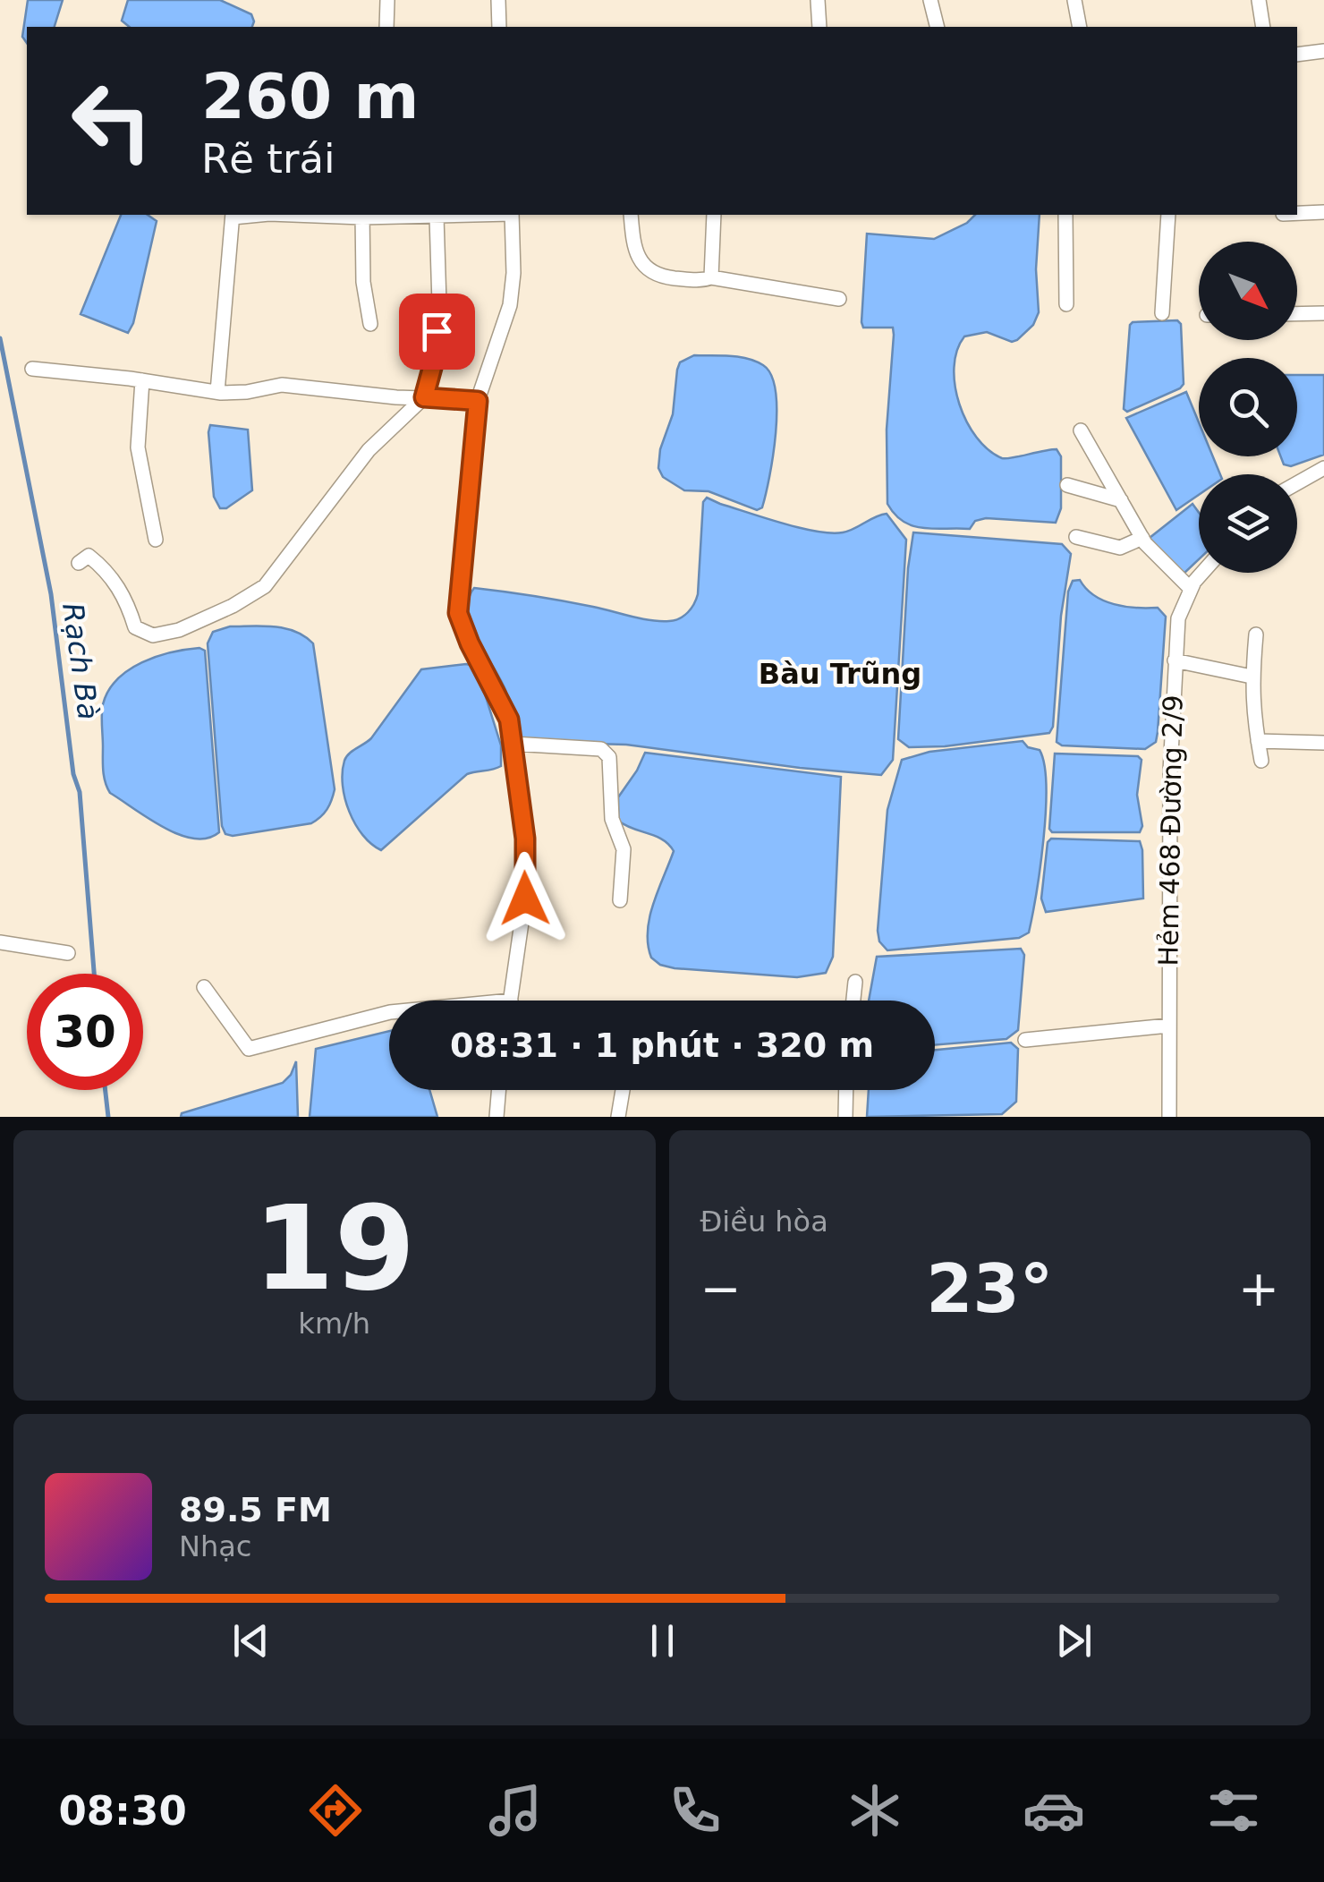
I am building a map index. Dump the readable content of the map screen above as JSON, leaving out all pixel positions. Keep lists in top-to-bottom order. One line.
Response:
{"streets":{"street":["Hẻm 468 Đường 2/9"]},"districts":["Bàu Trũng"],"water":["Rạch Bà"],"north":"bottom right","page":{"turn":["260 m","Rẽ trái"],"limit":"30","trip":"08:31 · 1 phút · 320 m","tile":[["19","km/h"],"Điều hòa"],"heat":["−","23°","+"],"song":["89.5 FM","Nhạc"],"tabs":"08:30"}}
